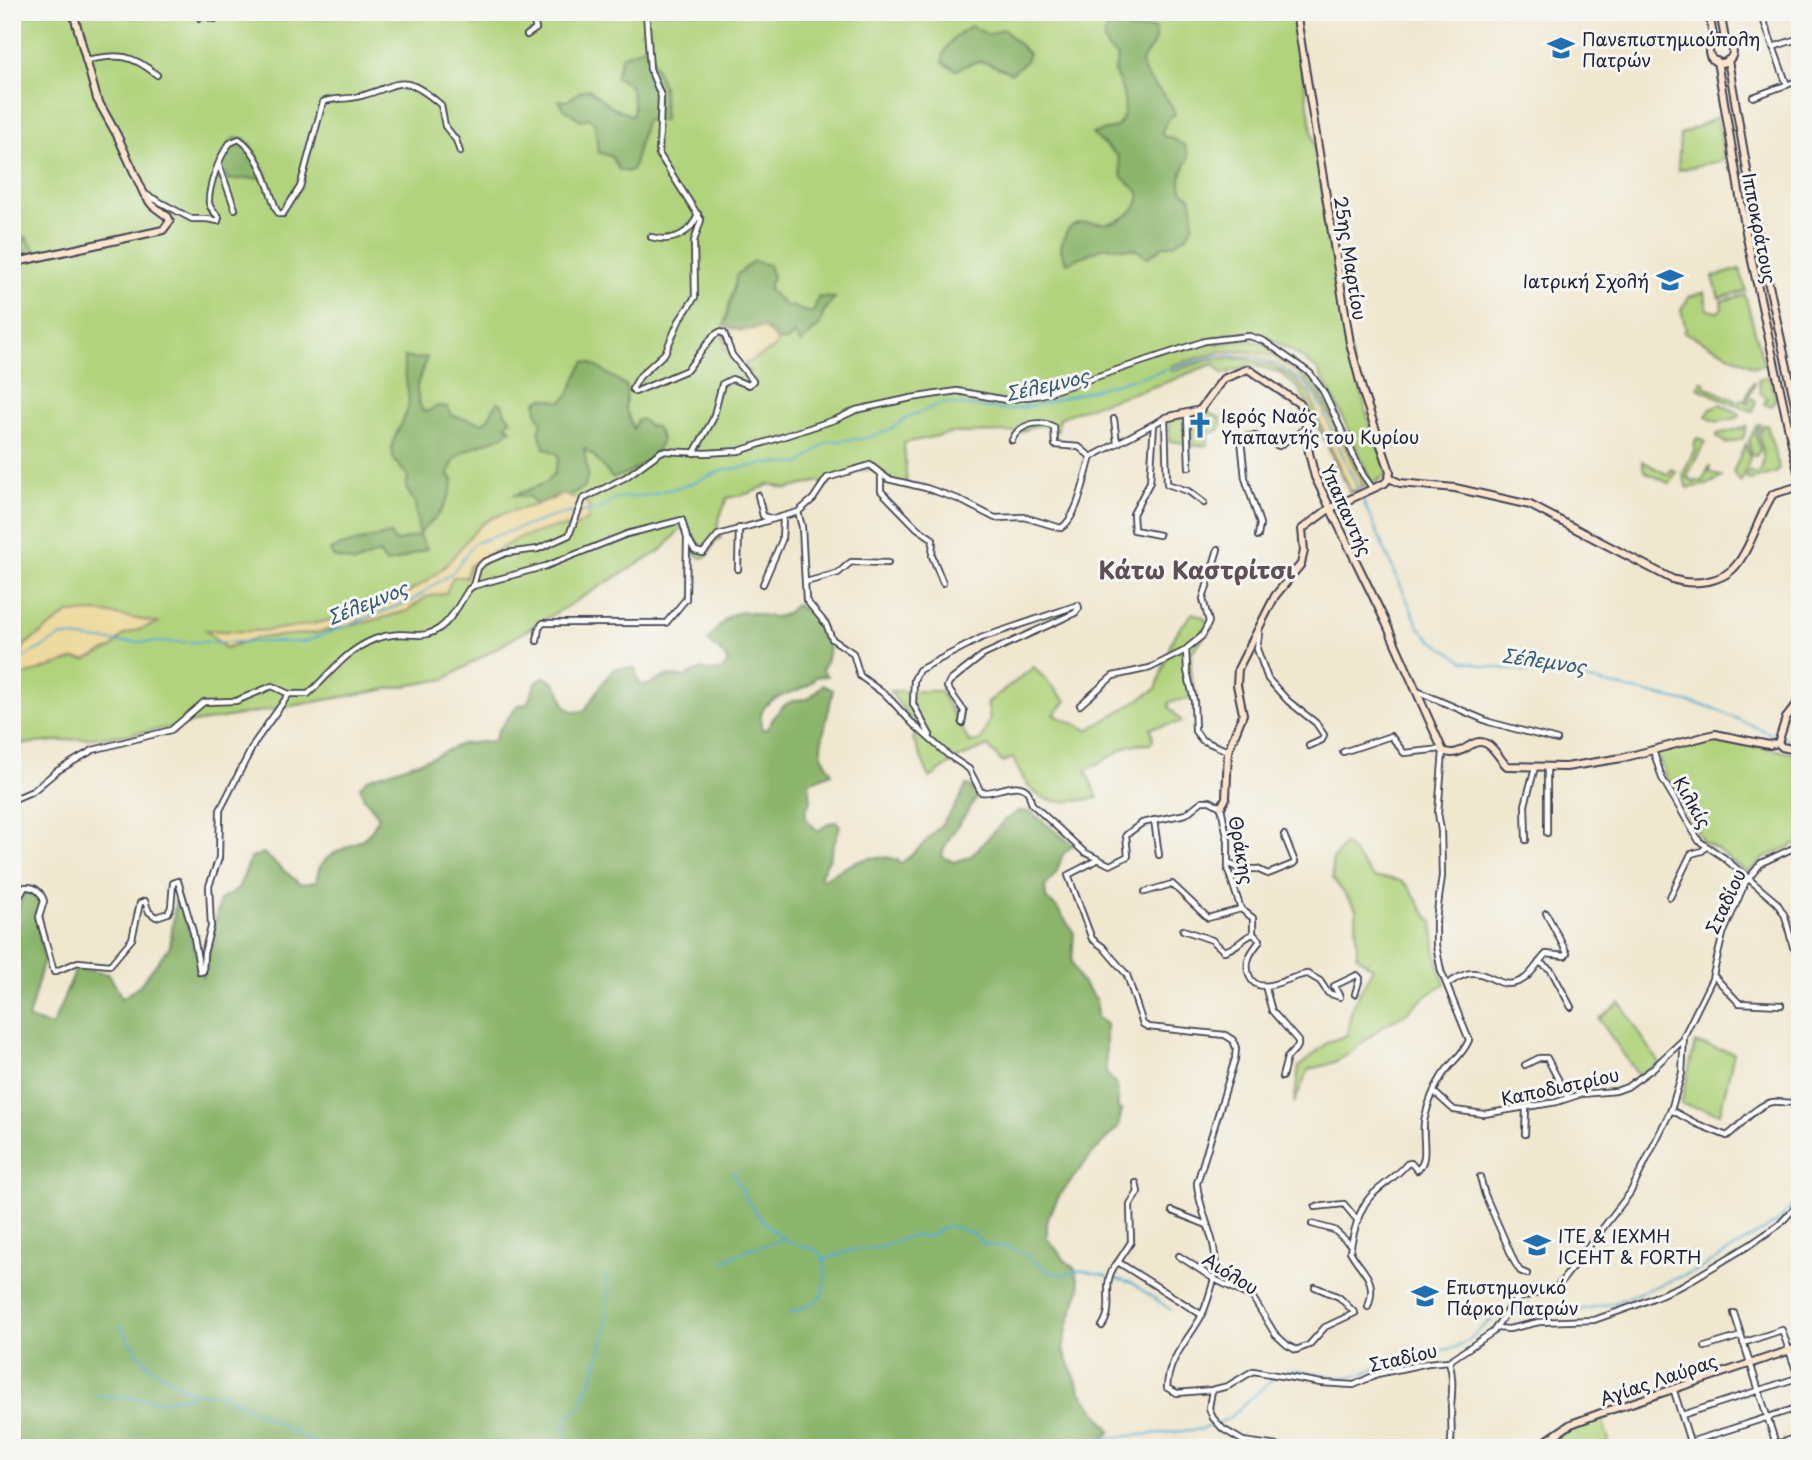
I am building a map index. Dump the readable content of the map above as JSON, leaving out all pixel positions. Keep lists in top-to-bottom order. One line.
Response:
{"streets":{"street":["Ιπποκράτους","25ης Μαρτίου","Υπαπαντής","Κιλκίς","Θράκης","Σταδίου","Καποδιστρίου","Αιόλου","Αγίας Λαύρας"]},"crossings":[["Κιλκίς","Σταδίου"],["Σταδίου","Καποδιστρίου"],["Σταδίου","Αιόλου"]],"districts":["Κάτω Καστρίτσι"],"water":["Σέλεμνος"],"places":{"school or university":["Πανεπιστημιούπολη Πατρών","Ιατρική Σχολή","ΙΤΕ & ΙΕΧΜΗ ICEHT & FORTH","Επιστημονικό Πάρκο Πατρών"],"church":["Ιερός Ναός Υπαπαντής του Κυρίου"]}}
